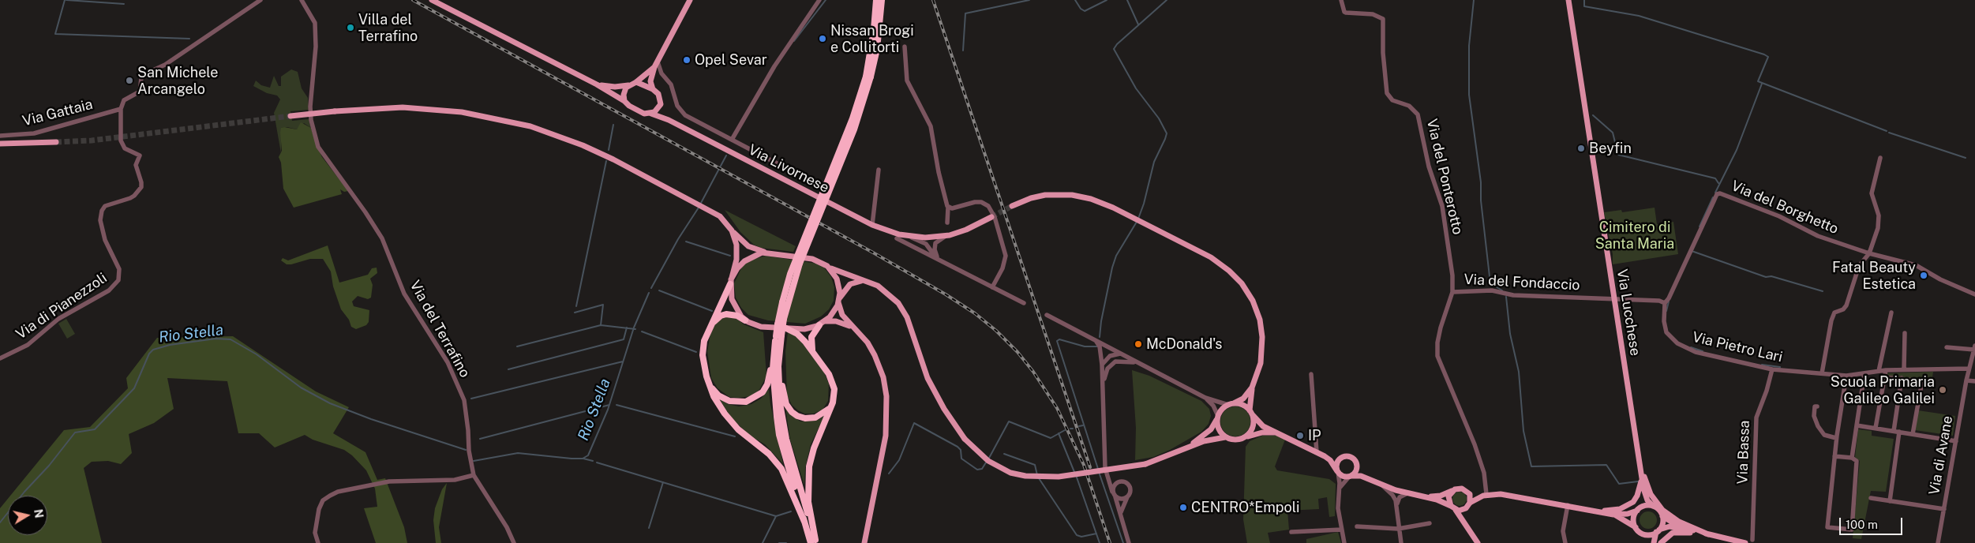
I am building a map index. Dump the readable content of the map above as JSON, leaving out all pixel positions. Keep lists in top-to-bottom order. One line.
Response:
{"streets":{"main road":["Via Livornese","Via Lucchese"],"street":["Via Gattaia","Via del Ponterotto","Via del Borghetto","Via del Fondaccio","Via di Pianezzoli","Via del Terrafino","Via Pietro Lari","Via Bassa","Via di Avane"]},"crossings":[["Via Gattaia","Via di Pianezzoli"],["Via del Ponterotto","Via del Fondaccio"],["Via del Borghetto","Via Pietro Lari"],["Via del Fondaccio","Via Lucchese"],["Via Pietro Lari","Via Bassa"],["Via Pietro Lari","Via di Avane"]],"water":["Rio Stella"],"parks":["Cimitero di Santa Maria"],"places":["Villa del Terrafino","Nissan Brogi e Collitorti","Opel Sevar","San Michele Arcangelo","Beyfin","Fatal Beauty Estetica","McDonald's","Scuola Primaria Galileo Galilei","IP","CENTRO*Empoli"],"scale_bar":"100 m","north":"right"}
